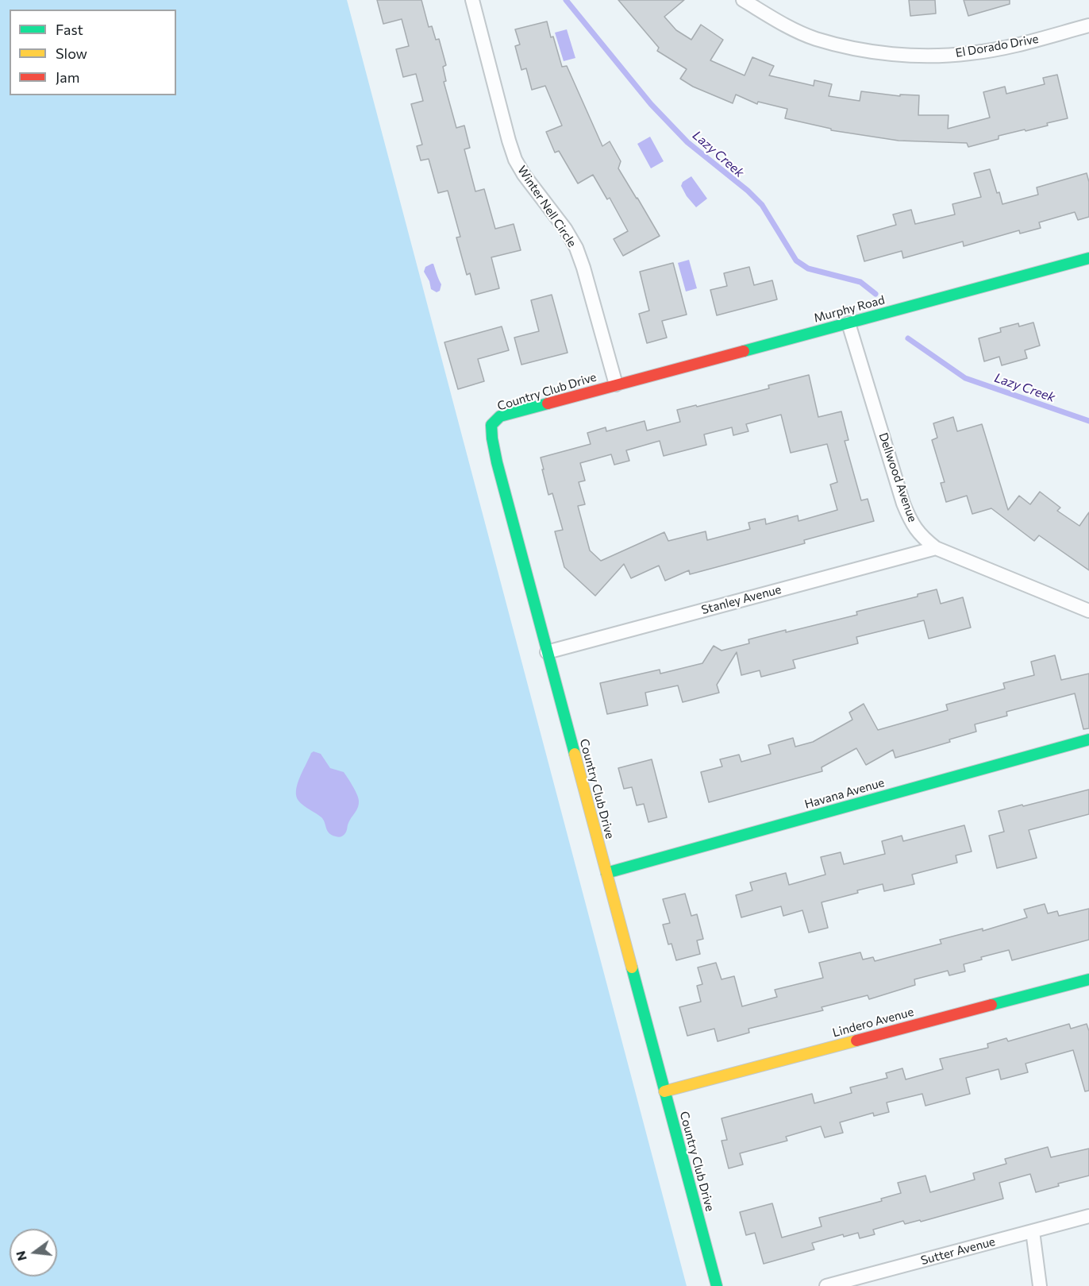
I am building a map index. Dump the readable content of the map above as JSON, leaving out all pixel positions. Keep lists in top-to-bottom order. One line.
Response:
{"streets":{"street":["El Dorado Drive","Winter Nell Circle","Murphy Road","Country Club Drive","Dellwood Avenue","Stanley Avenue","Havana Avenue","Lindero Avenue","Sutter Avenue"]},"crossings":[["Winter Nell Circle","Murphy Road"],["Winter Nell Circle","Country Club Drive"],["Murphy Road","Country Club Drive"],["Murphy Road","Dellwood Avenue"],["Country Club Drive","Stanley Avenue"],["Country Club Drive","Havana Avenue"],["Country Club Drive","Lindero Avenue"],["Dellwood Avenue","Stanley Avenue"]],"water":["Lazy Creek"],"legend":["Fast","Slow","Jam"],"north":"left"}
